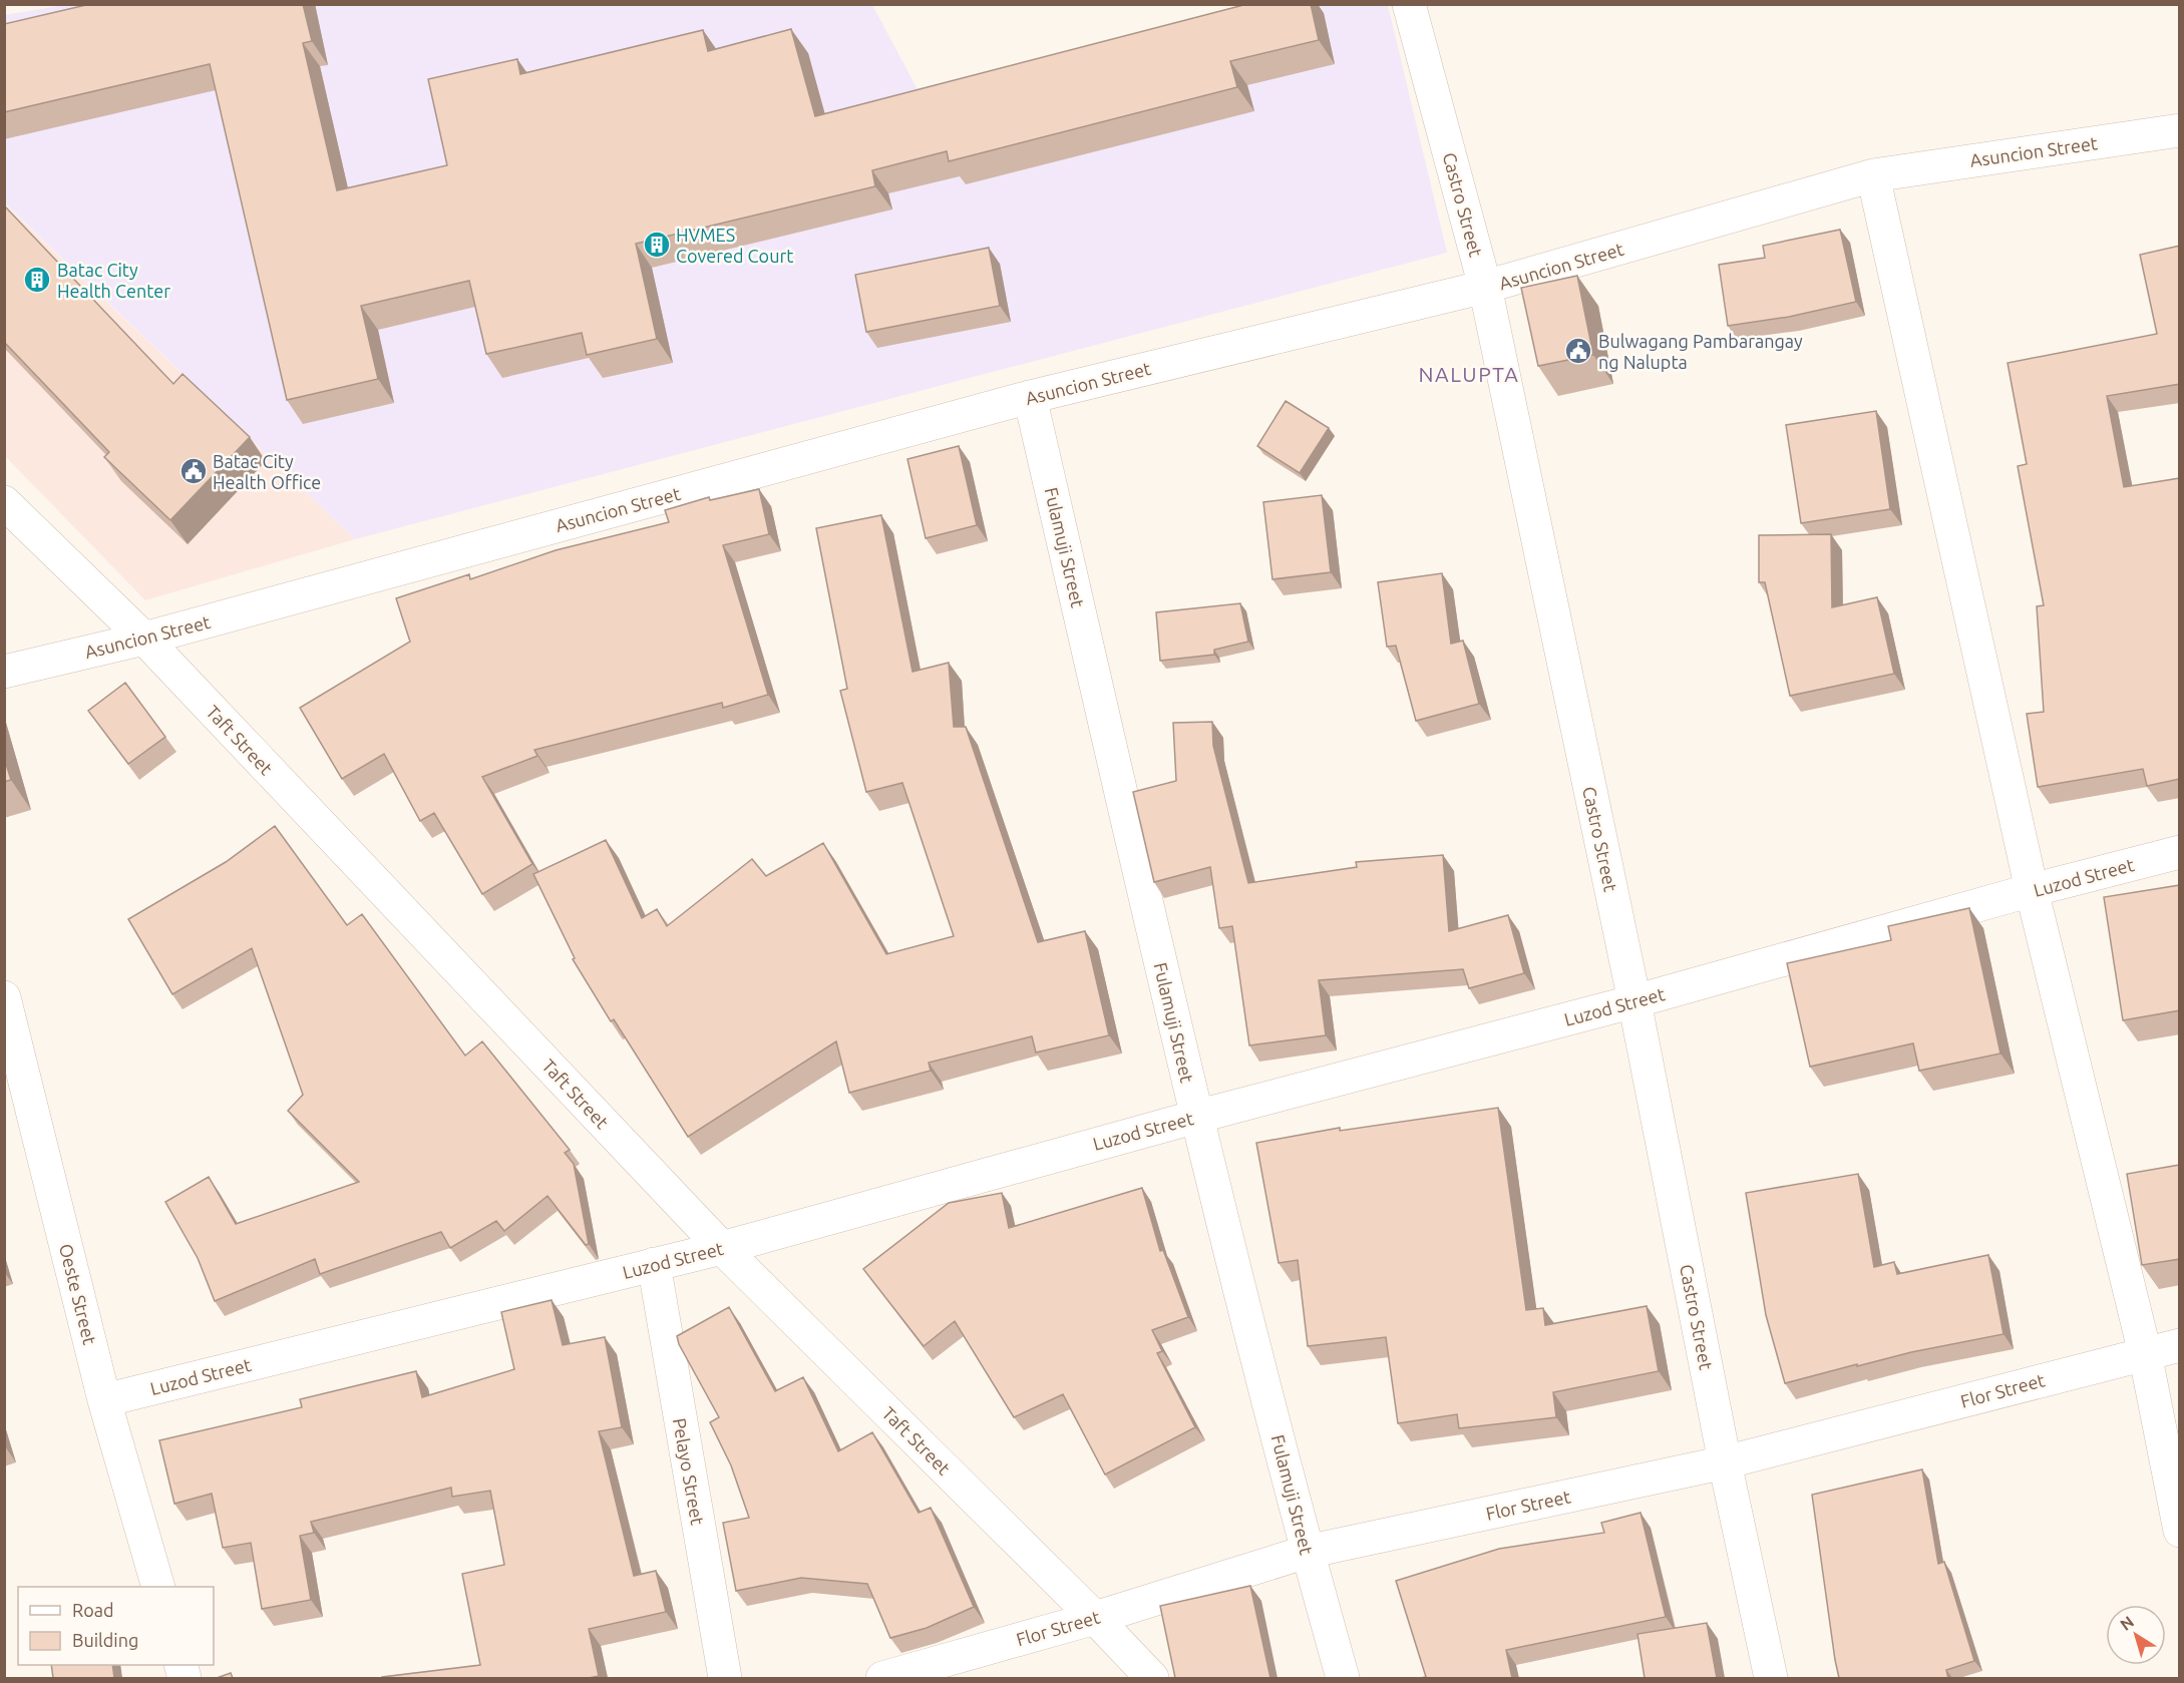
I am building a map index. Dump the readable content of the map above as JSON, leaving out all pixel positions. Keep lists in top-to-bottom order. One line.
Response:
{"streets":{"street":["Asuncion Street","Castro Street","Fulamuji Street","Taft Street","Luzod Street","Oeste Street","Flor Street","Pelayo Street"]},"crossings":[["Asuncion Street","Castro Street"],["Asuncion Street","Fulamuji Street"],["Asuncion Street","Taft Street"],["Castro Street","Luzod Street"],["Castro Street","Flor Street"],["Fulamuji Street","Luzod Street"],["Fulamuji Street","Flor Street"],["Taft Street","Luzod Street"],["Taft Street","Flor Street"],["Luzod Street","Oeste Street"],["Luzod Street","Pelayo Street"]],"districts":["NALUPTA"],"places":{"building":["HVMES Covered Court","Batac City Health Center"],"public building":["Bulwagang Pambarangay ng Nalupta","Batac City Health Office"]},"legend":["Road","Building"],"north":"top left"}
